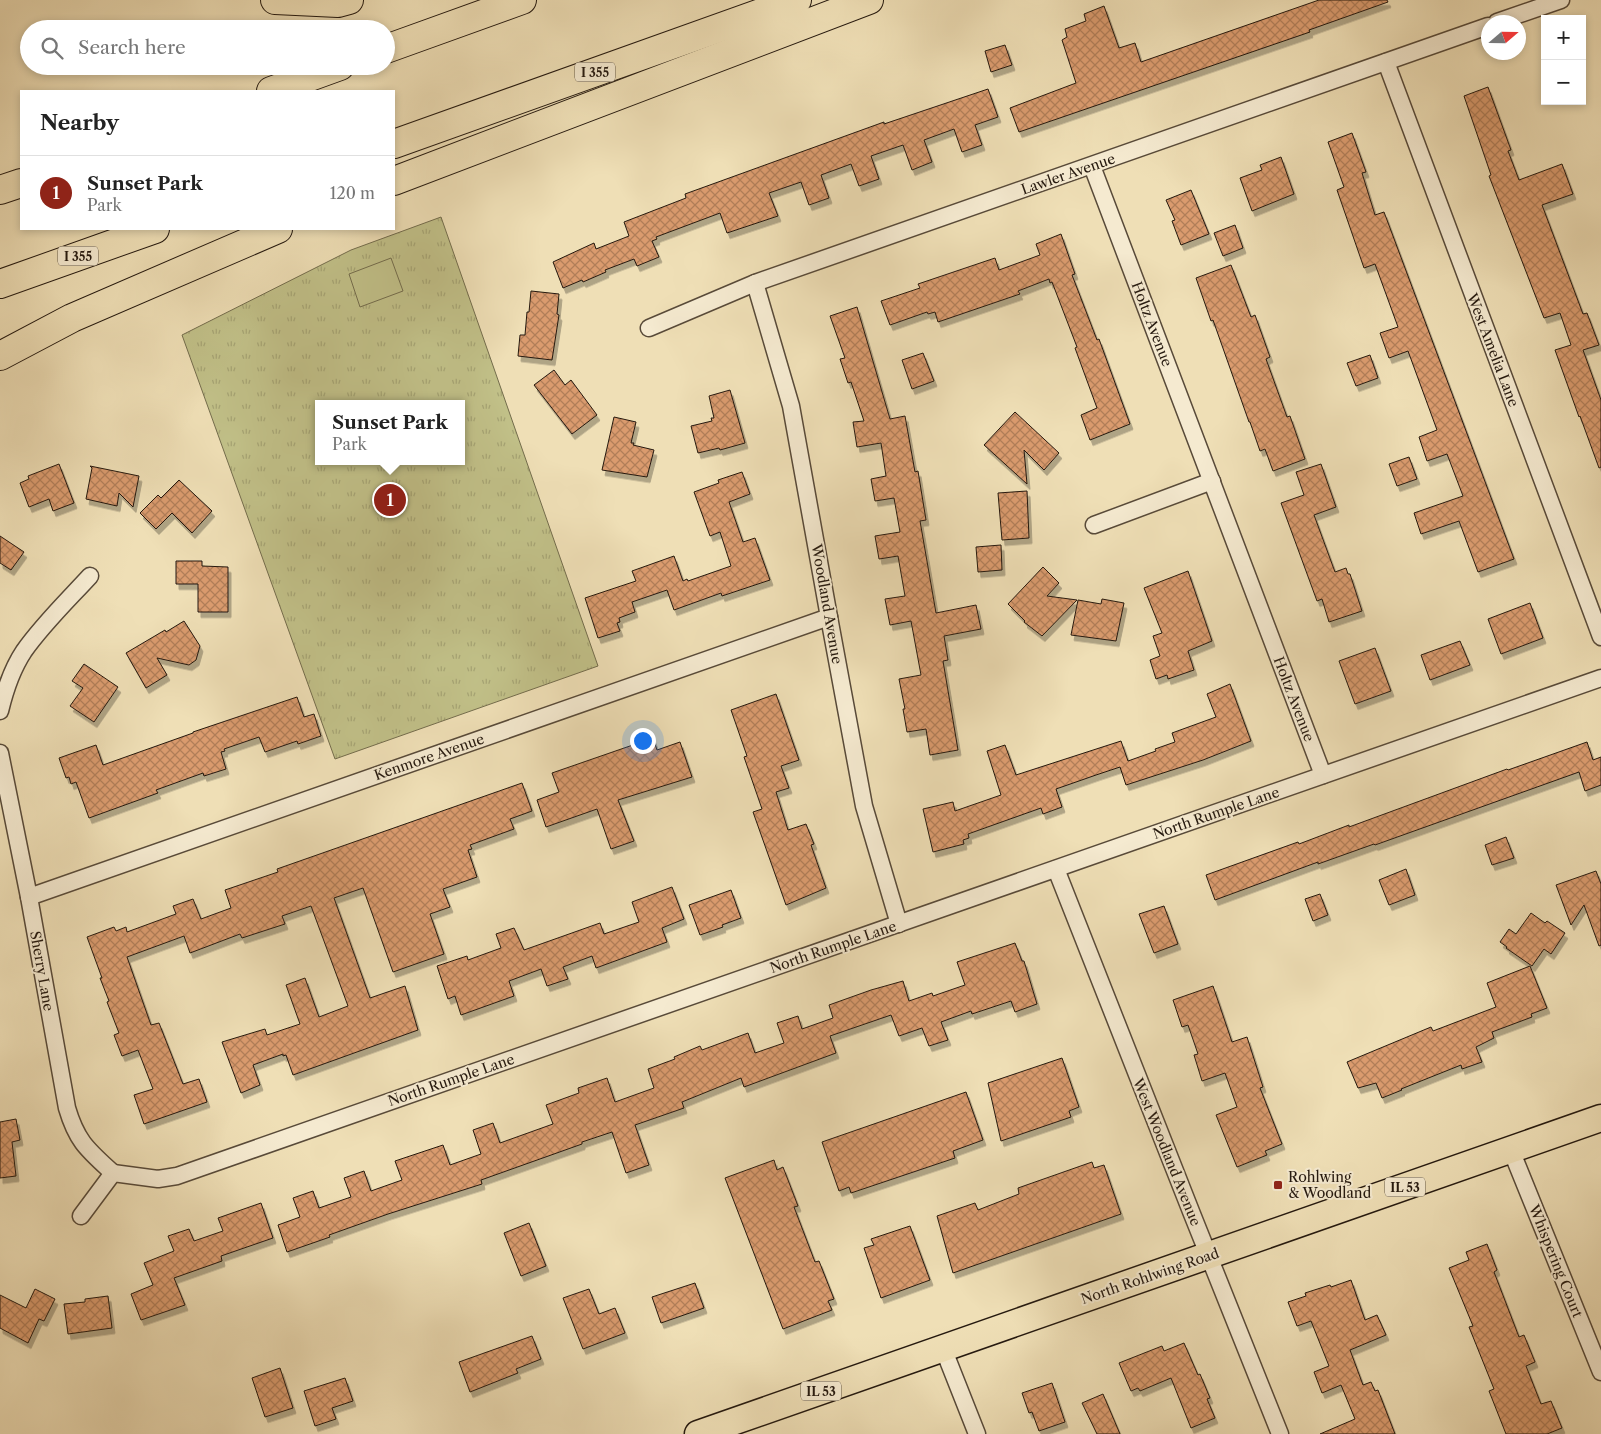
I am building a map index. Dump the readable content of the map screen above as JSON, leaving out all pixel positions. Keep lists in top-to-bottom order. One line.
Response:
{"streets":{"highway":["I 355"],"main road":["IL 53","North Rohlwing Road"],"street":["Lawler Avenue","Holtz Avenue","West Amelia Lane","Woodland Avenue","Kenmore Avenue","North Rumple Lane","Sherry Lane","West Woodland Avenue","Whispering Court"]},"crossings":[["Lawler Avenue","Holtz Avenue"],["Lawler Avenue","West Amelia Lane"],["Lawler Avenue","Woodland Avenue"],["Holtz Avenue","North Rumple Lane"],["Woodland Avenue","Kenmore Avenue"],["Woodland Avenue","North Rumple Lane"],["Kenmore Avenue","Sherry Lane"],["North Rumple Lane","Sherry Lane"],["North Rumple Lane","West Woodland Avenue"],["West Woodland Avenue","North Rohlwing Road"],["Whispering Court","North Rohlwing Road"]],"places":{"transit":["Rohlwing & Woodland"]},"north":"right","page":{"map_buttons":["+","−"],"search":"Search here","heading":"Nearby","list":[{"mark":"1","name":"Sunset Park","note":"Park","value":"120 m"}],"popup":["Sunset Park","Park"],"pins":"1"}}
